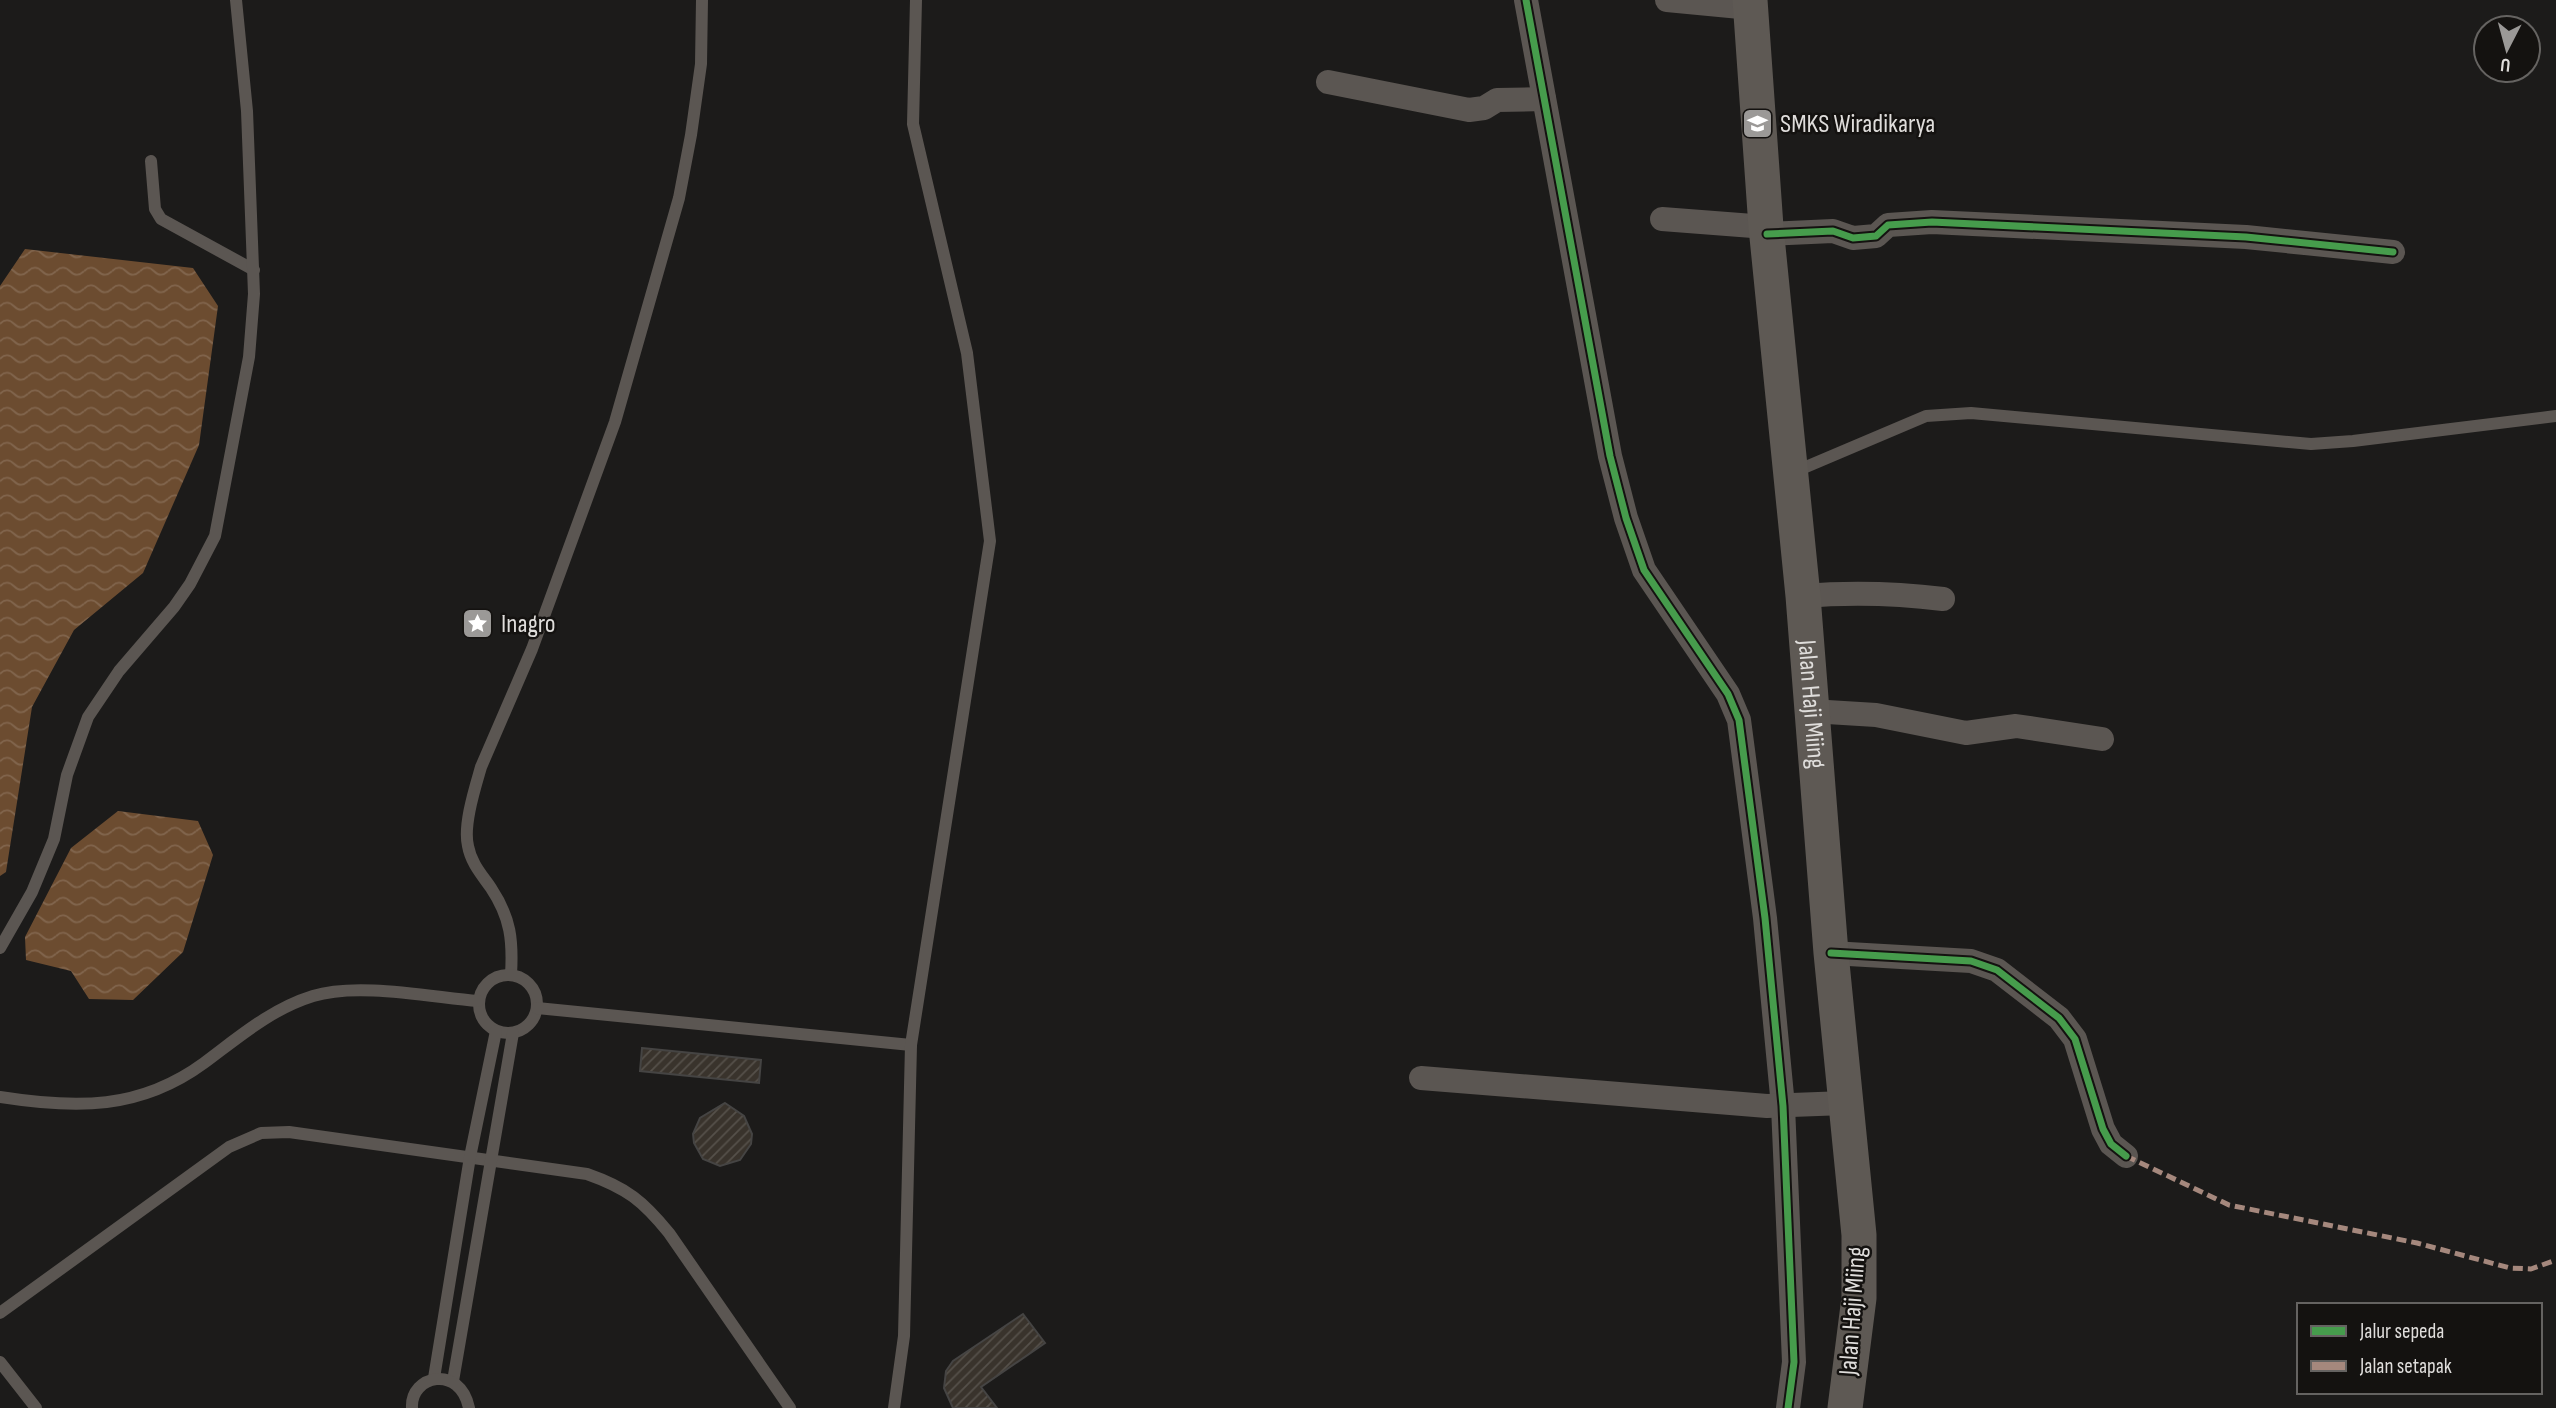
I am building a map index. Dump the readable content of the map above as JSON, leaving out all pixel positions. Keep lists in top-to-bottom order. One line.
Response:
{"streets":{"main road":["Jalan Haji Miing"]},"places":{"school or university":["SMKS Wiradikarya"],"place":["Inagro"]},"legend":["Jalur sepeda","Jalan setapak"],"north":"bottom"}
